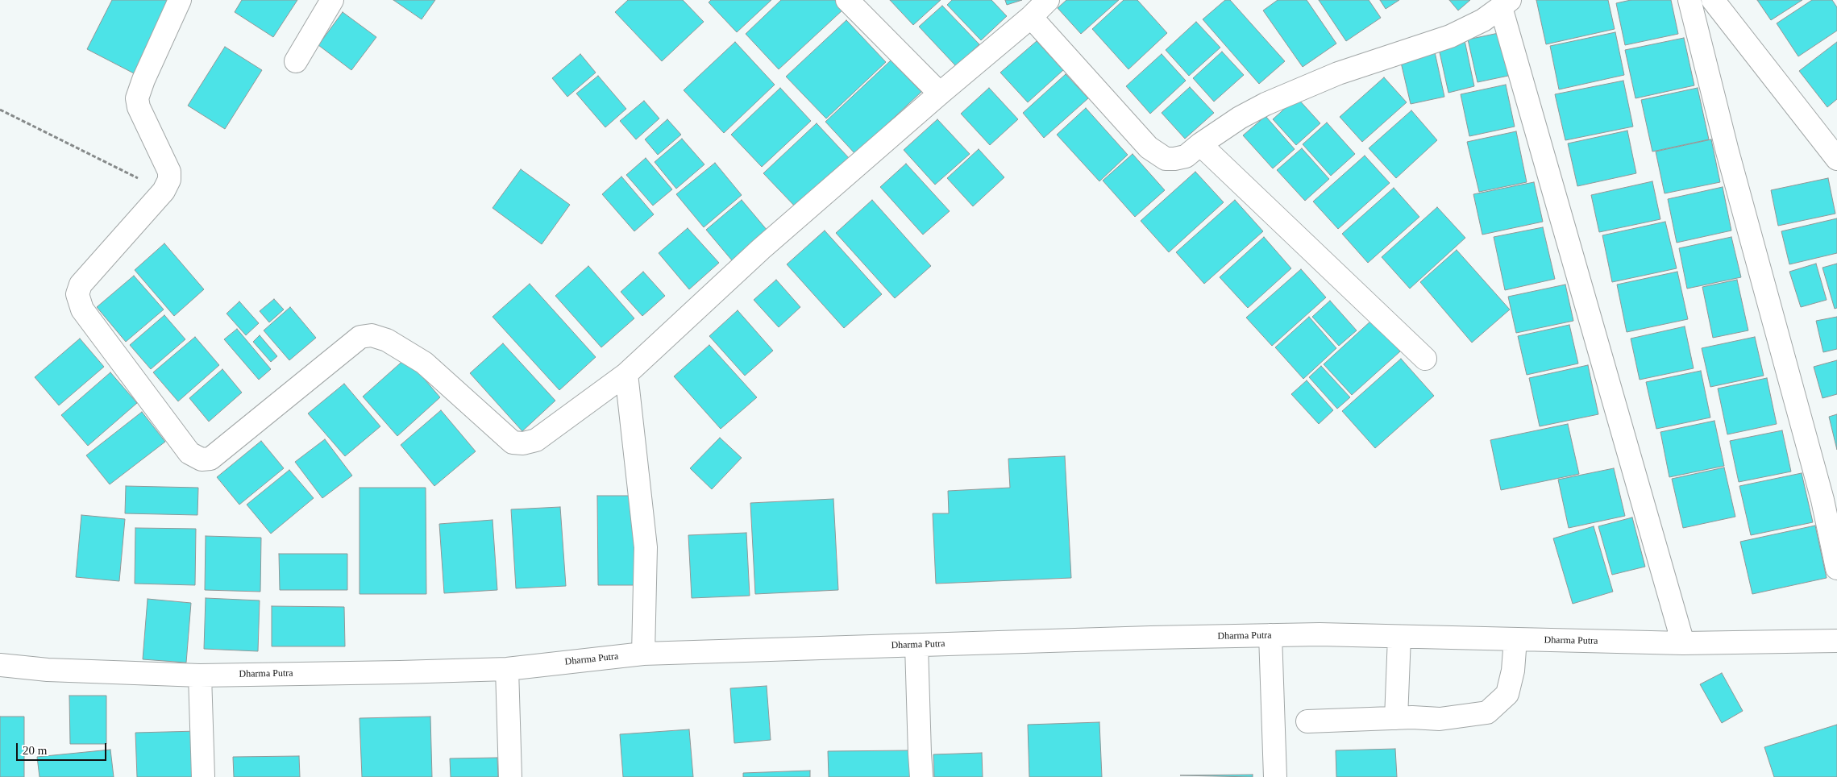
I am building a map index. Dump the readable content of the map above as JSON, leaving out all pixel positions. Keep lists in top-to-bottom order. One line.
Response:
{"streets":{"street":["Dharma Putra"]},"scale_bar":"20 m"}
